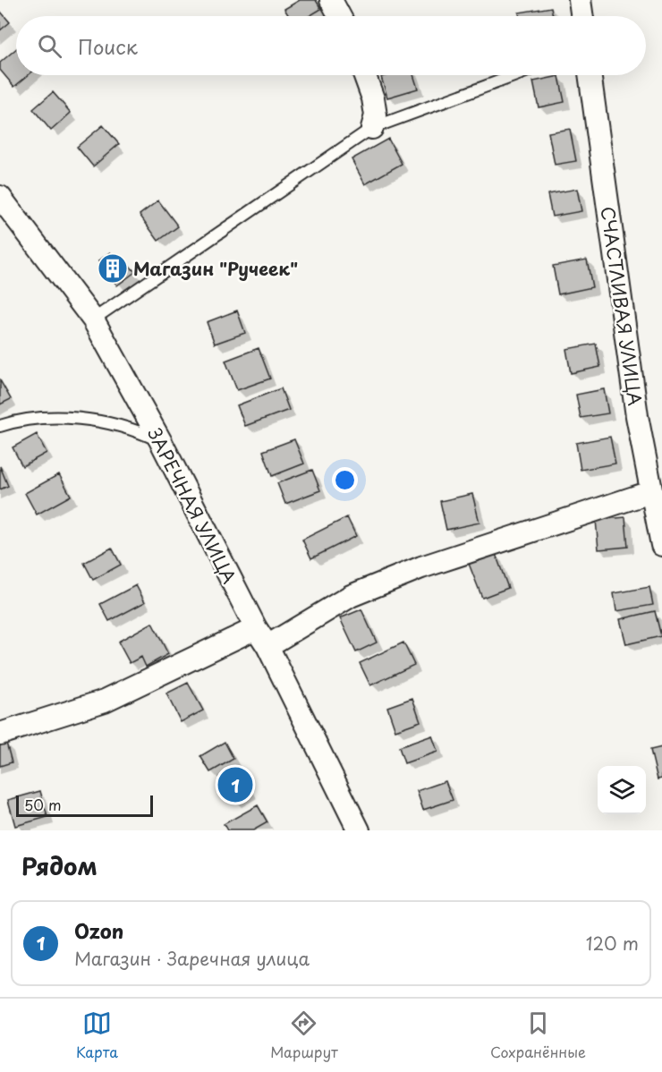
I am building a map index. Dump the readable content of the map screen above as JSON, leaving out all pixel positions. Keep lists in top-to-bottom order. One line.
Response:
{"streets":{"street":["СЧАСТЛИВАЯ УЛИЦА","ЗАРЕЧНАЯ УЛИЦА"]},"places":{"building":["Магазин \"Ручеек\""]},"scale_bar":"50 m","page":{"search":"Поиск","pins":"1","scale":"50 m","heading":"Рядом","list":[{"mark":"1","name":"Ozon","note":"Магазин · Заречная улица","value":"120 m"}],"nav":["Карта","Маршрут","Сохранённые"]}}
